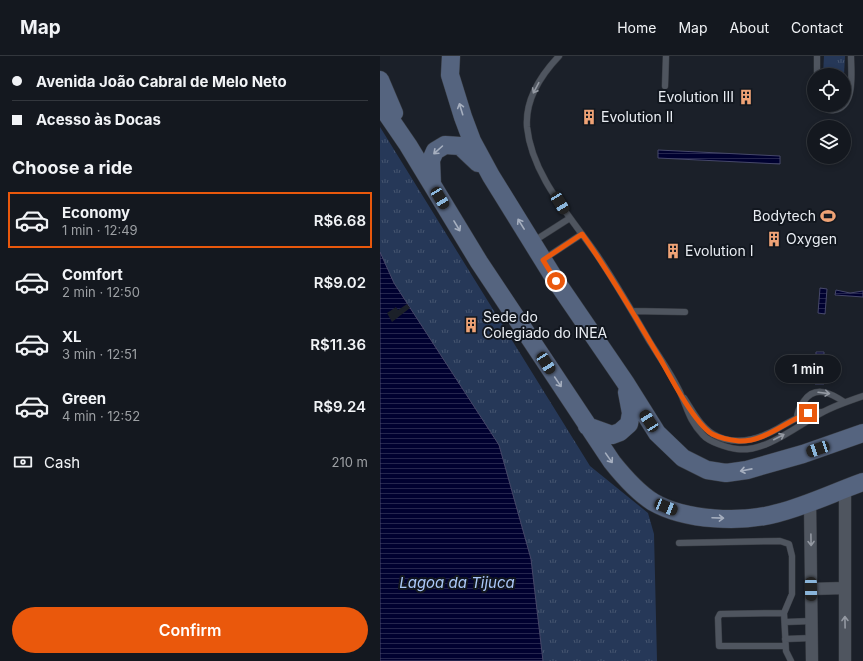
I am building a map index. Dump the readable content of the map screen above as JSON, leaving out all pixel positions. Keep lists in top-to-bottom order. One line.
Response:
{"water":["Lagoa da Tijuca"],"places":{"building":["Evolution III","Evolution II","Oxygen","Evolution I","Sede do Colegiado do INEA"],"sports":["Bodytech"]},"page":{"header":"Map","nav":["Home","Map","About","Contact"],"banner":["Avenida João Cabral de Melo Neto","Acesso às Docas"],"heading":"Choose a ride","list":[{"name":"Economy","note":"1 min · 12:49","value":"R$6.68"},{"name":"Comfort","note":"2 min · 12:50","value":"R$9.02"},{"name":"XL","note":"3 min · 12:51","value":"R$11.36"},{"name":"Green","note":"4 min · 12:52","value":"R$9.24"}],"bubble":"1 min","pay":["Cash","210 m"],"buttons":"Confirm"}}
